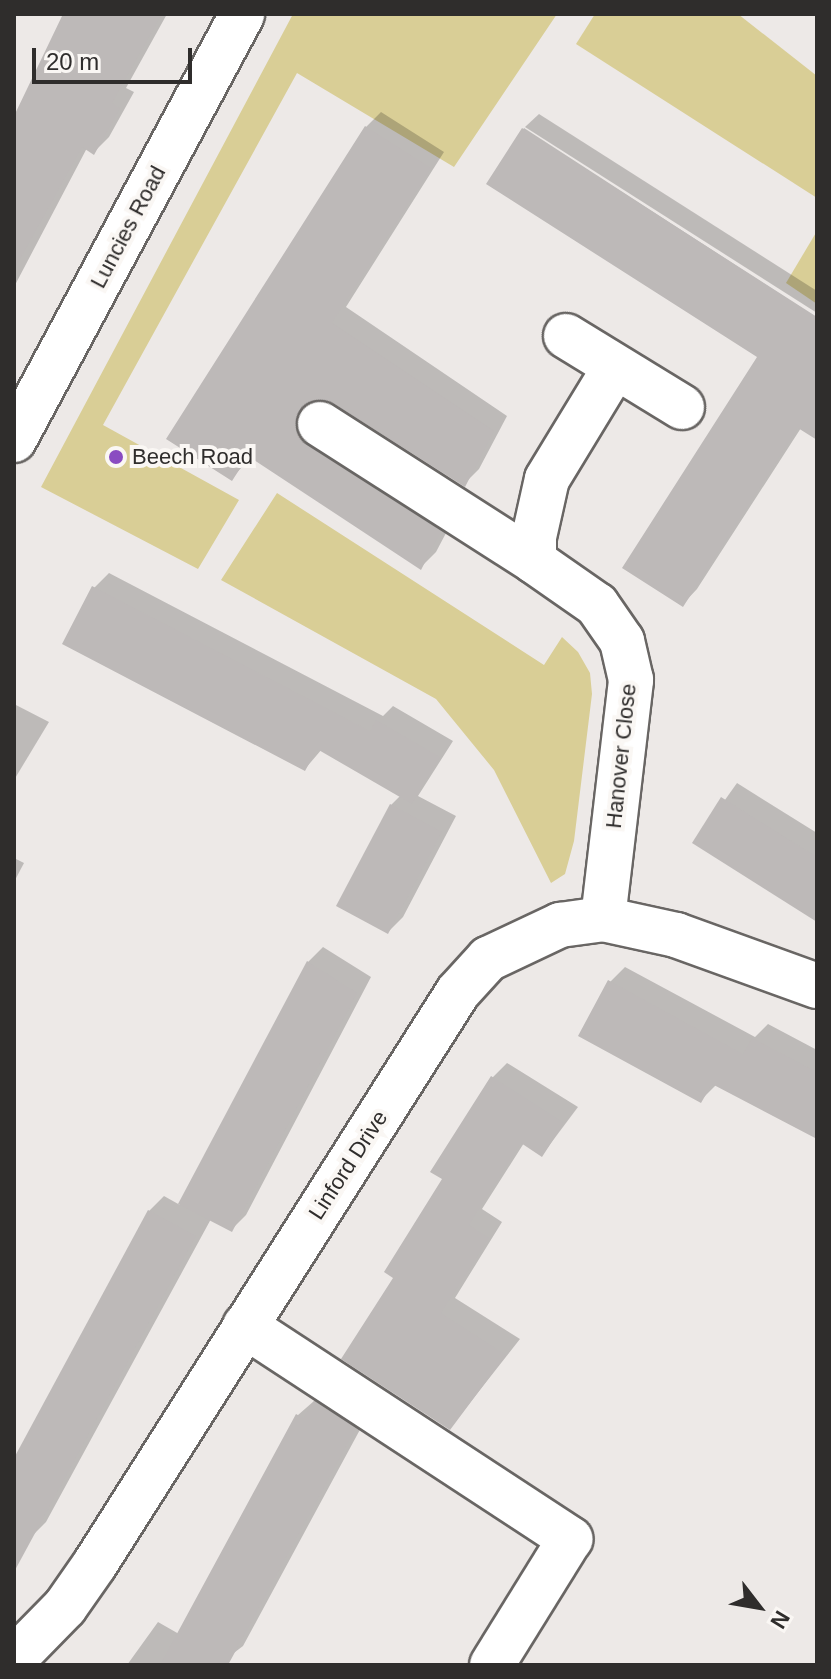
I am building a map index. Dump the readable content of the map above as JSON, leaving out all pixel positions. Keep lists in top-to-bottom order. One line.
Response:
{"streets":{"street":["Luncies Road","Hanover Close","Linford Drive"]},"crossings":[["Hanover Close","Linford Drive"]],"places":["Beech Road"],"scale_bar":"20 m","north":"bottom right"}
